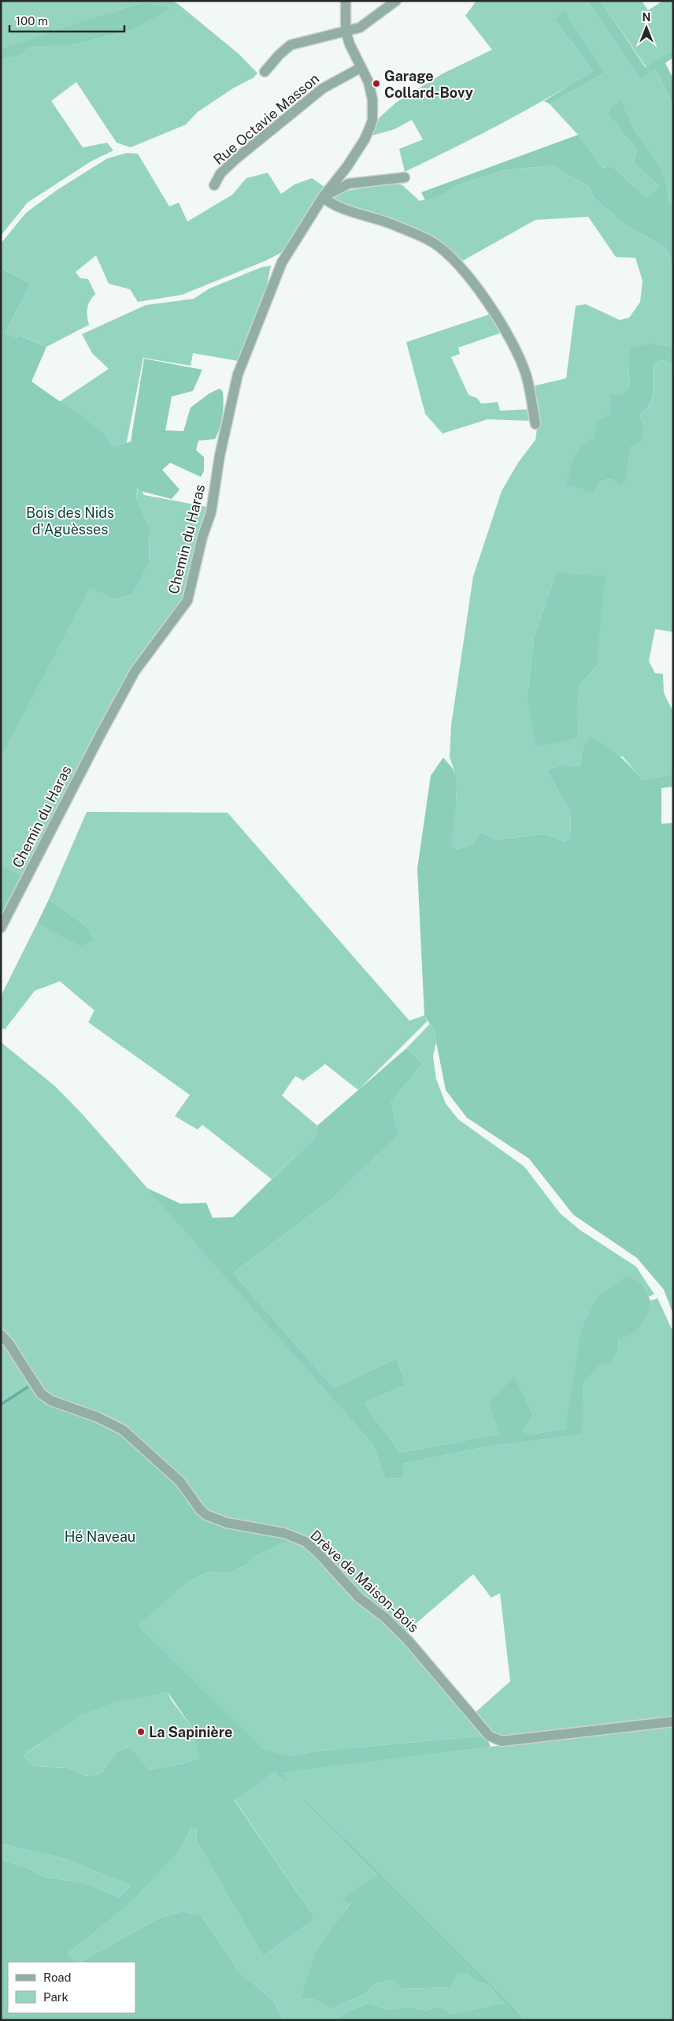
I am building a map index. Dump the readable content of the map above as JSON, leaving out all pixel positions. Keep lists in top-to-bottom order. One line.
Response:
{"streets":{"street":["Rue Octavie Masson","Chemin du Haras","Drève de Maison-Bois"]},"crossings":[["Rue Octavie Masson","Chemin du Haras"]],"parks":["Bois des Nids d'Aguèsses","Hé Naveau"],"places":["Garage Collard-Bovy","La Sapinière"],"legend":["Road","Park"],"scale_bar":"100 m","north":"top"}
